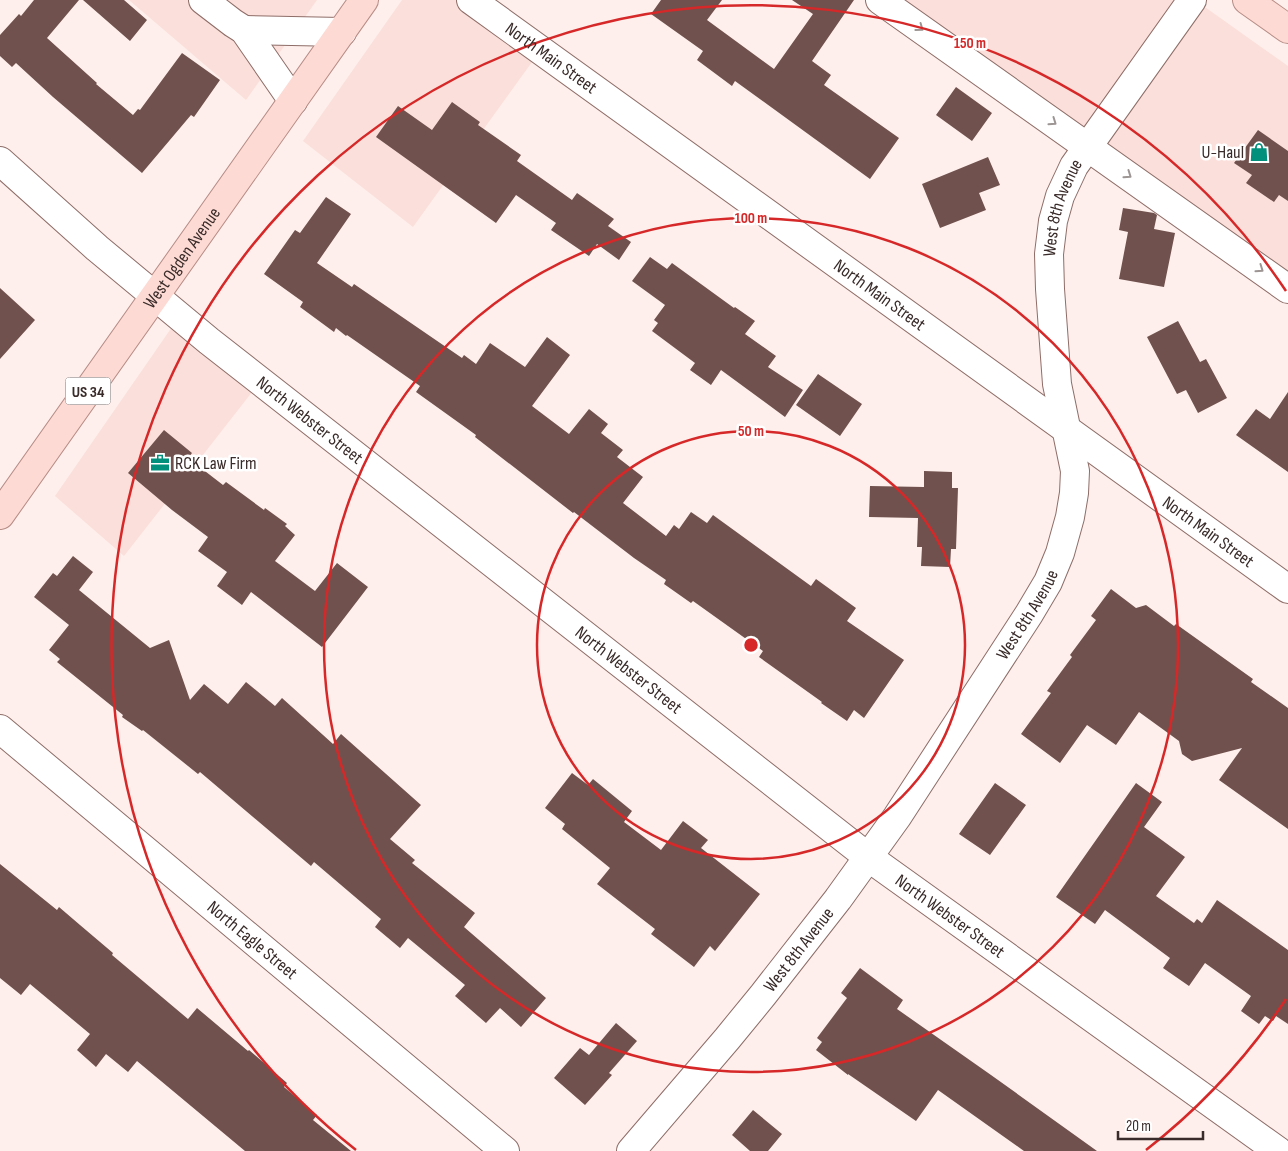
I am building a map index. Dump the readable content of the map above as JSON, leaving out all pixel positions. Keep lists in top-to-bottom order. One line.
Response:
{"streets":{"main road":["West Ogden Avenue","US 34"],"street":["North Main Street","West 8th Avenue","North Webster Street","North Eagle Street"]},"crossings":[["North Main Street","West 8th Avenue"],["West 8th Avenue","North Webster Street"],["West Ogden Avenue","North Webster Street"]],"places":{"shop":["U-Haul"],"office":["RCK Law Firm"]},"scale_bar":"20 m","rings":["150 m","100 m","50 m"]}
